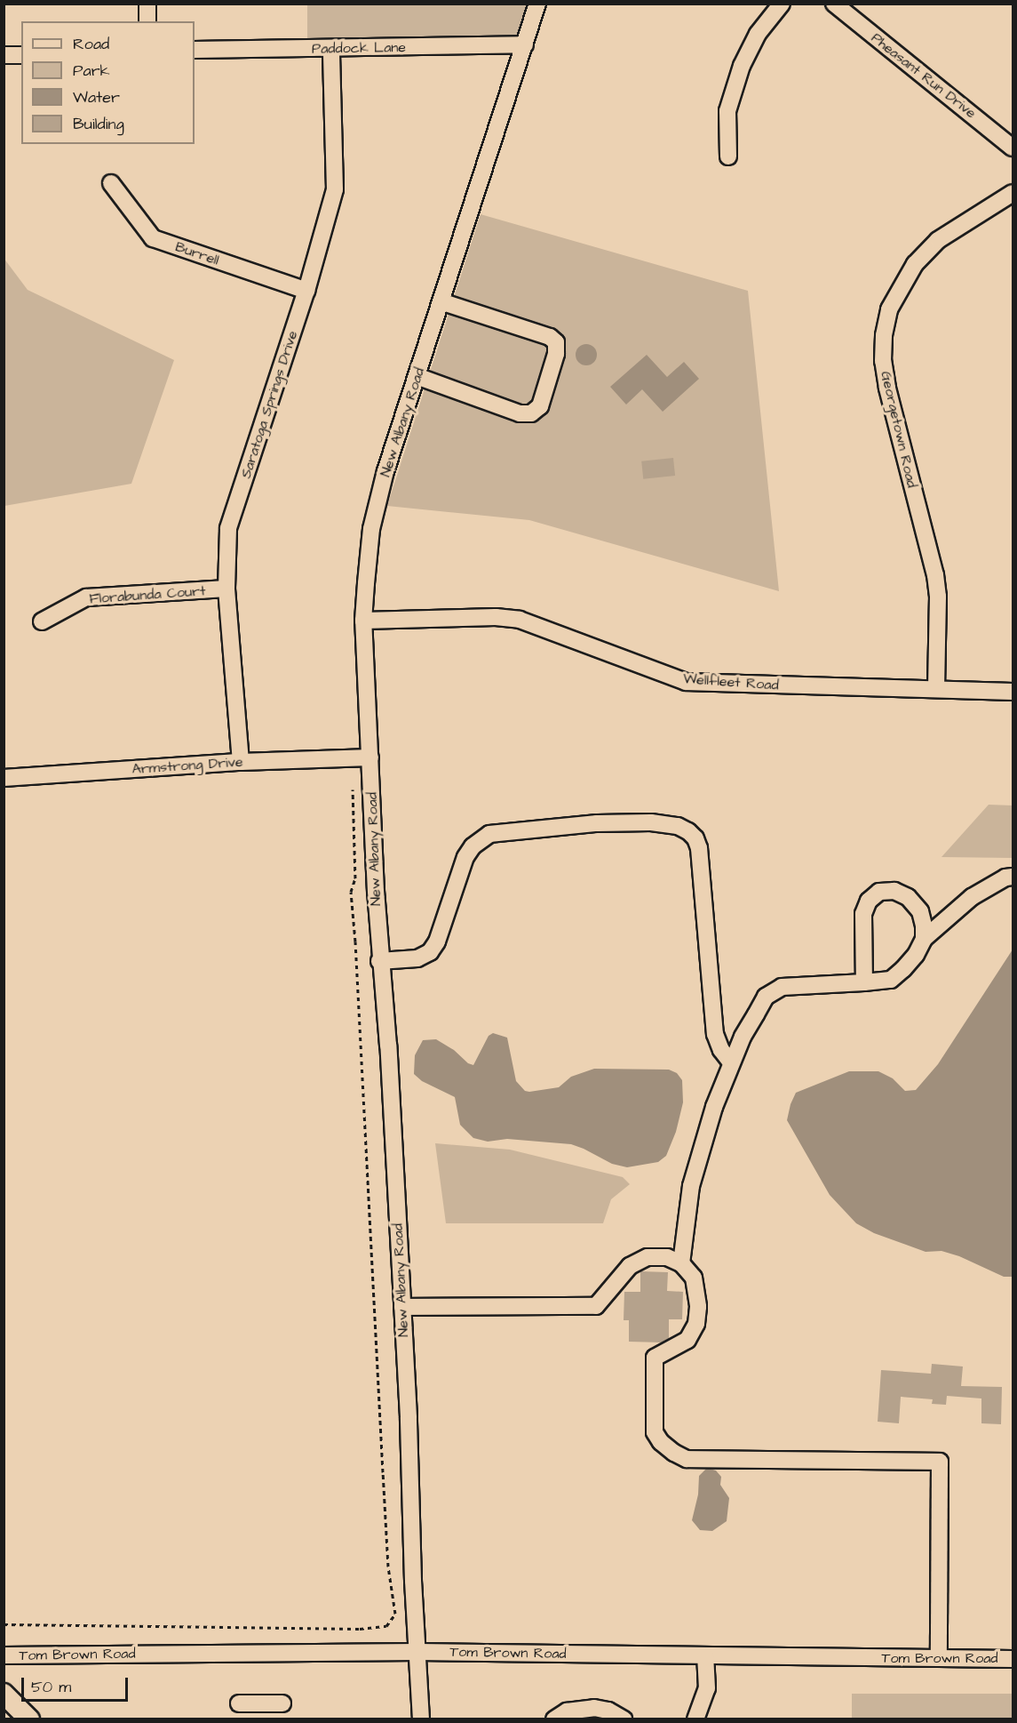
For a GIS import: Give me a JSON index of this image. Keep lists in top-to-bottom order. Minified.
{"streets":{"street":["Paddock Lane","Pheasant Run Drive","Burrell","Saratoga Springs Drive","New Albany Road","Georgetown Road","Florabunda Court","Wellfleet Road","Armstrong Drive","Tom Brown Road"]},"crossings":[["Paddock Lane","Saratoga Springs Drive"],["Paddock Lane","New Albany Road"],["Burrell","Saratoga Springs Drive"],["Saratoga Springs Drive","Florabunda Court"],["Saratoga Springs Drive","Armstrong Drive"],["New Albany Road","Wellfleet Road"],["New Albany Road","Armstrong Drive"],["New Albany Road","Tom Brown Road"],["Georgetown Road","Wellfleet Road"]],"legend":["Road","Park","Water","Building"],"scale_bar":"50 m"}
